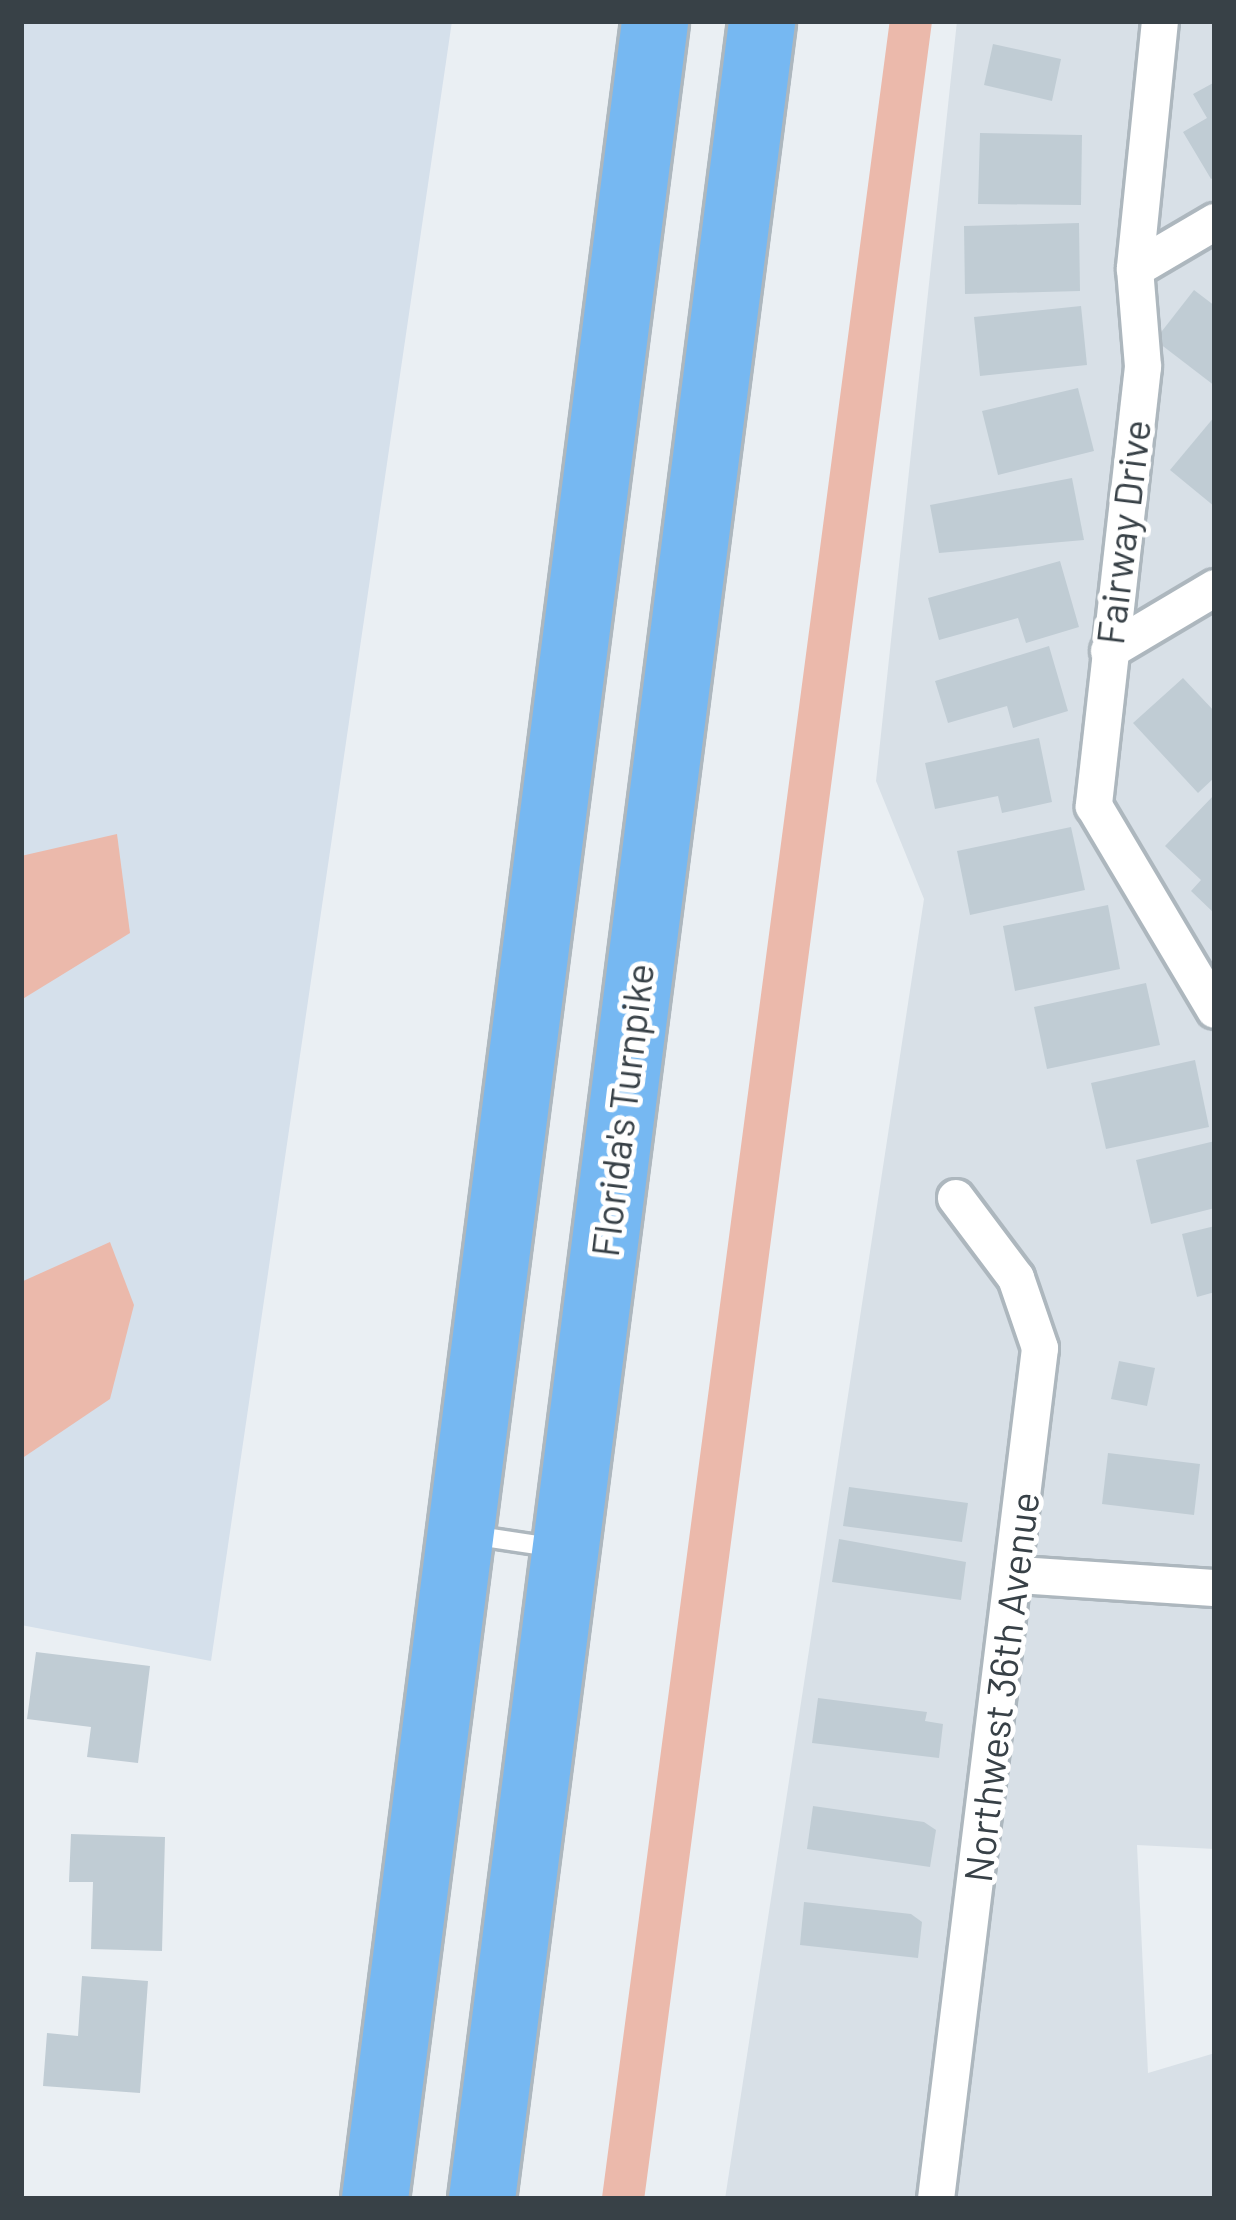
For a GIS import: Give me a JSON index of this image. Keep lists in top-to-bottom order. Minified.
{"streets":{"highway":["Florida's Turnpike"],"street":["Fairway Drive","Northwest 36th Avenue"]}}
